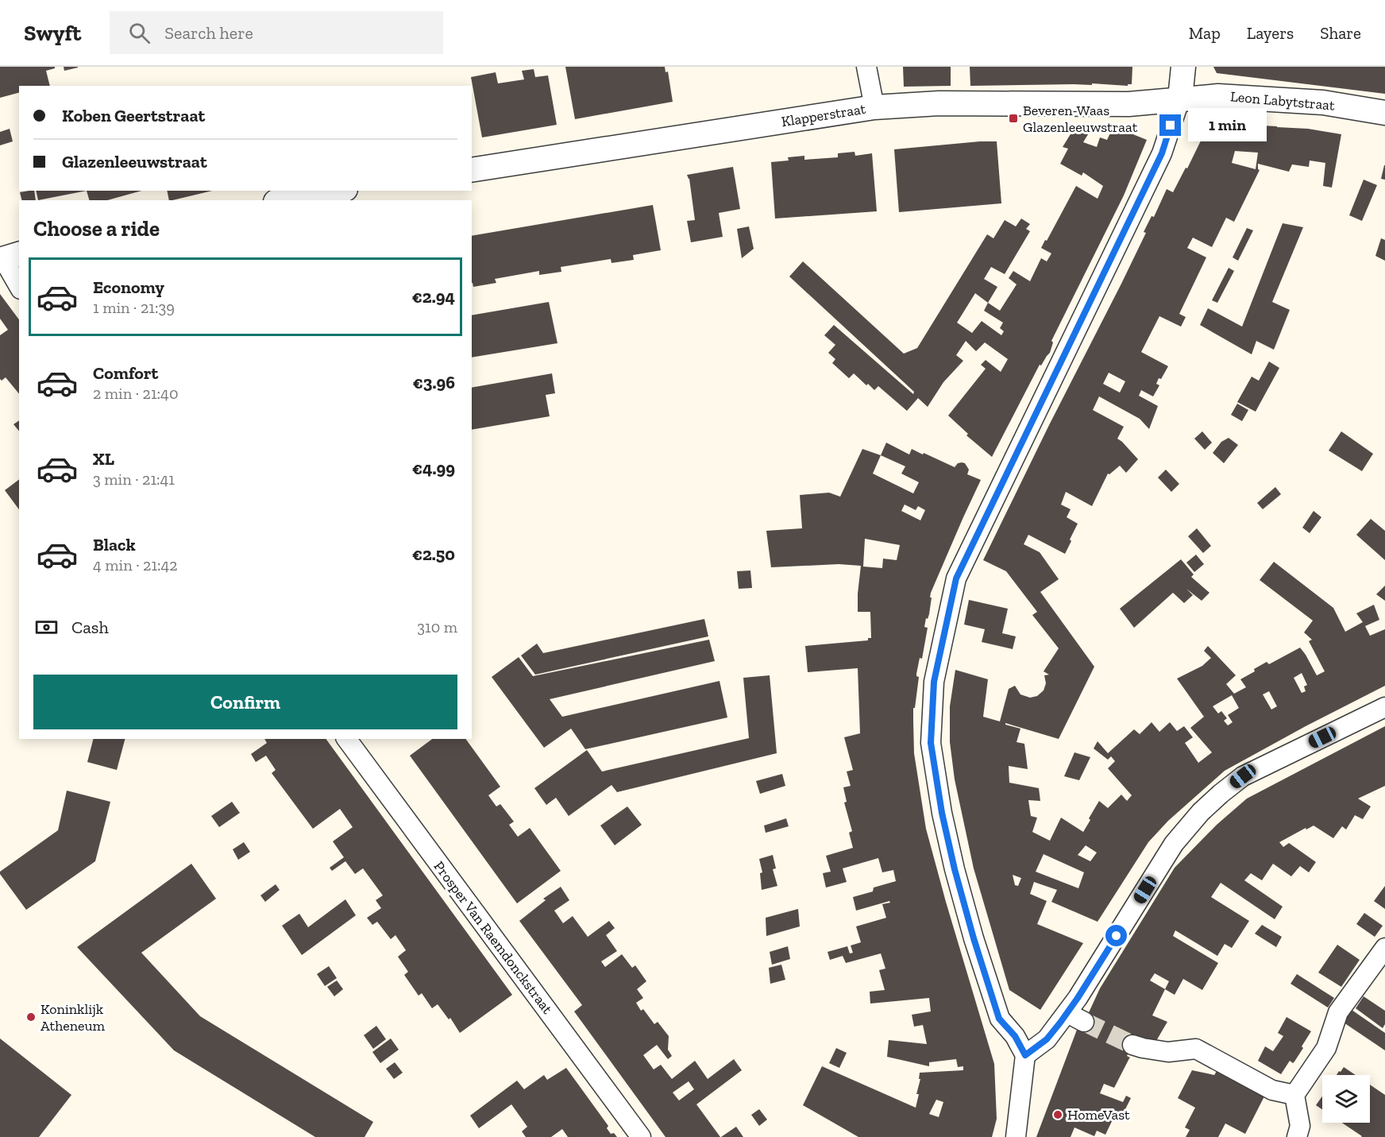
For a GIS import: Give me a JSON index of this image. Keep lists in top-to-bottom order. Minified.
{"streets":{"street":["Leon Labytstraat","Klapperstraat","Prosper Van Raemdonckstraat"]},"crossings":[["Leon Labytstraat","Klapperstraat"]],"places":{"transit":["Beveren-Waas Glazenleeuwstraat"],"other":["Koninklijk Atheneum","HomeVast"]},"page":{"header":"Swyft","search":"Search here","nav":["Map","Layers","Share"],"banner":["Koben Geertstraat","Glazenleeuwstraat"],"bubble":"1 min","heading":"Choose a ride","list":[{"name":"Economy","note":"1 min · 21:39","value":"€2.94"},{"name":"Comfort","note":"2 min · 21:40","value":"€3.96"},{"name":"XL","note":"3 min · 21:41","value":"€4.99"},{"name":"Black","note":"4 min · 21:42","value":"€2.50"}],"pay":["Cash","310 m"],"buttons":"Confirm"}}
